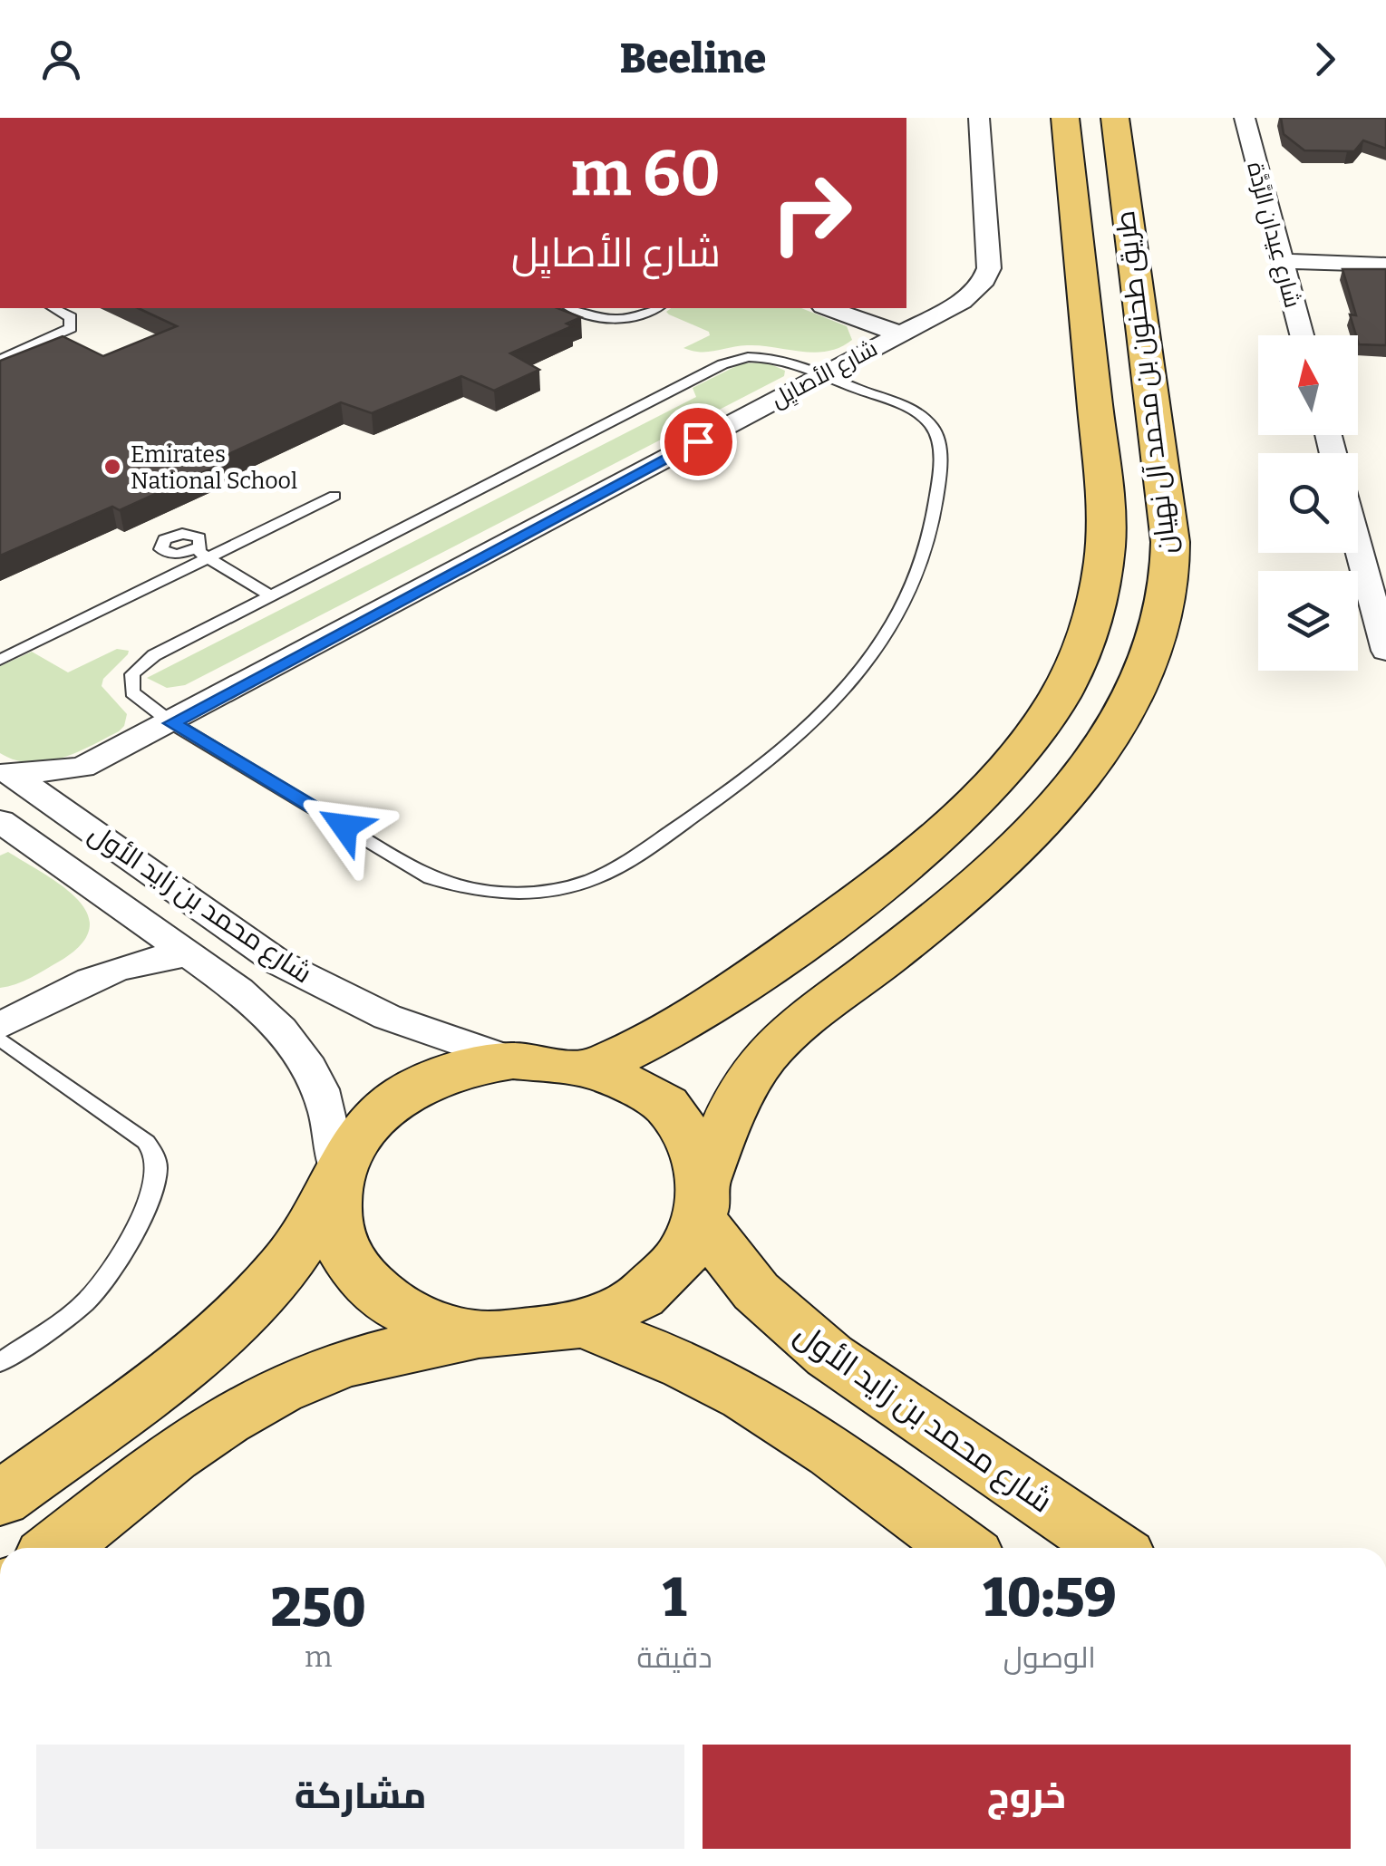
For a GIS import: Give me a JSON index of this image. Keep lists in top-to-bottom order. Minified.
{"streets":{"main road":["طريق طحنون بن محمد آل نهيان","شارع محمد بن زايد الأول"],"street":["شارع عِيدان الرَّدَّة","شارع الأصايِل"]},"crossings":[["طريق طحنون بن محمد آل نهيان","شارع محمد بن زايد الأول"]],"places":["Emirates National School"],"north":"top","page":{"header":"Beeline","turn":["60 m","شارع الأصايِل"],"eta":["10:59","الوصول","1","دقيقة","250","m"],"buttons":["خروج","مشاركة"]}}
